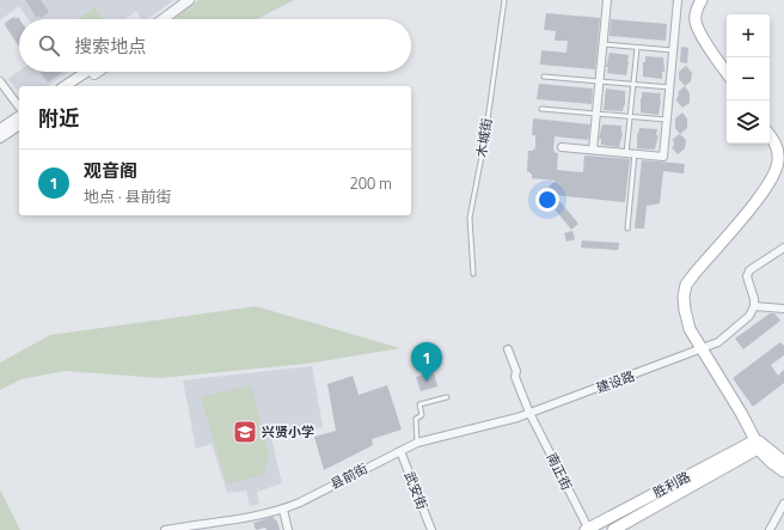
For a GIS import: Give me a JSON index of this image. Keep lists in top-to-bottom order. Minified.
{"streets":{"main road":["胜利路"],"street":["建设路","南正街","县前街","武安街"],"lane":["木城街"]},"crossings":[["建设路","南正街"],["建设路","县前街"],["南正街","县前街"],["南正街","胜利路"],["县前街","武安街"]],"places":{"school or university":["兴贤小学"]},"page":{"map_buttons":["+","−"],"search":"搜索地点","heading":"附近","list":[{"mark":"1","name":"观音阁","note":"地点 · 县前街","value":"200 m"}],"pins":"1"}}
